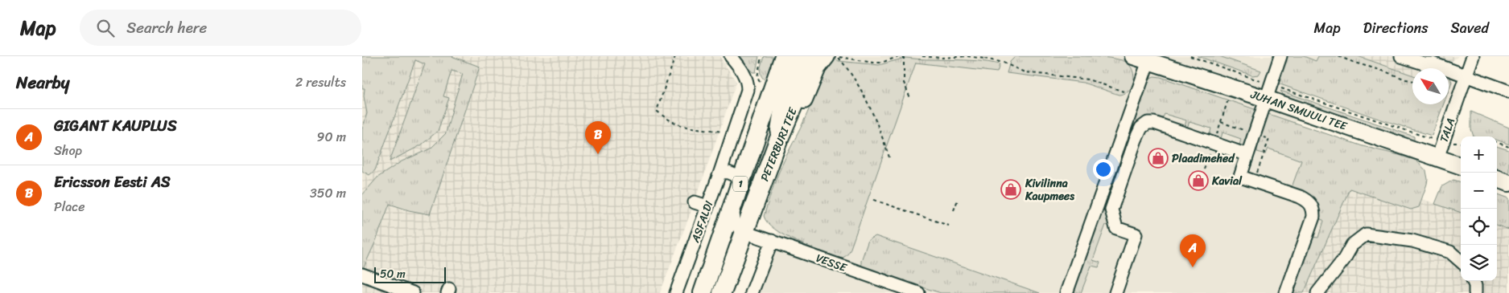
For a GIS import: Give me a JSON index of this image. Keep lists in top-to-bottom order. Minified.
{"streets":{"highway":["PETERBURI TEE","1"],"main road":["JUHAN SMUULI TEE"],"street":["TALA","ASFALDI","VESSE"]},"crossings":[["JUHAN SMUULI TEE","TALA"],["PETERBURI TEE","VESSE"]],"places":{"shop":["Plaadimehed","Kavial","Kivilinna Kaupmees"]},"scale_bar":"50 m","north":"top left","page":{"header":"Map","search":"Search here","nav":["Map","Directions","Saved"],"heading":["Nearby","2 results"],"list":[{"mark":"A","name":"GIGANT KAUPLUS","note":"Shop","value":"90 m"},{"mark":"B","name":"Ericsson Eesti AS","note":"Place","value":"350 m"}],"pins":["B","A"],"map_buttons":["+","−"],"scale":"50 m"}}
